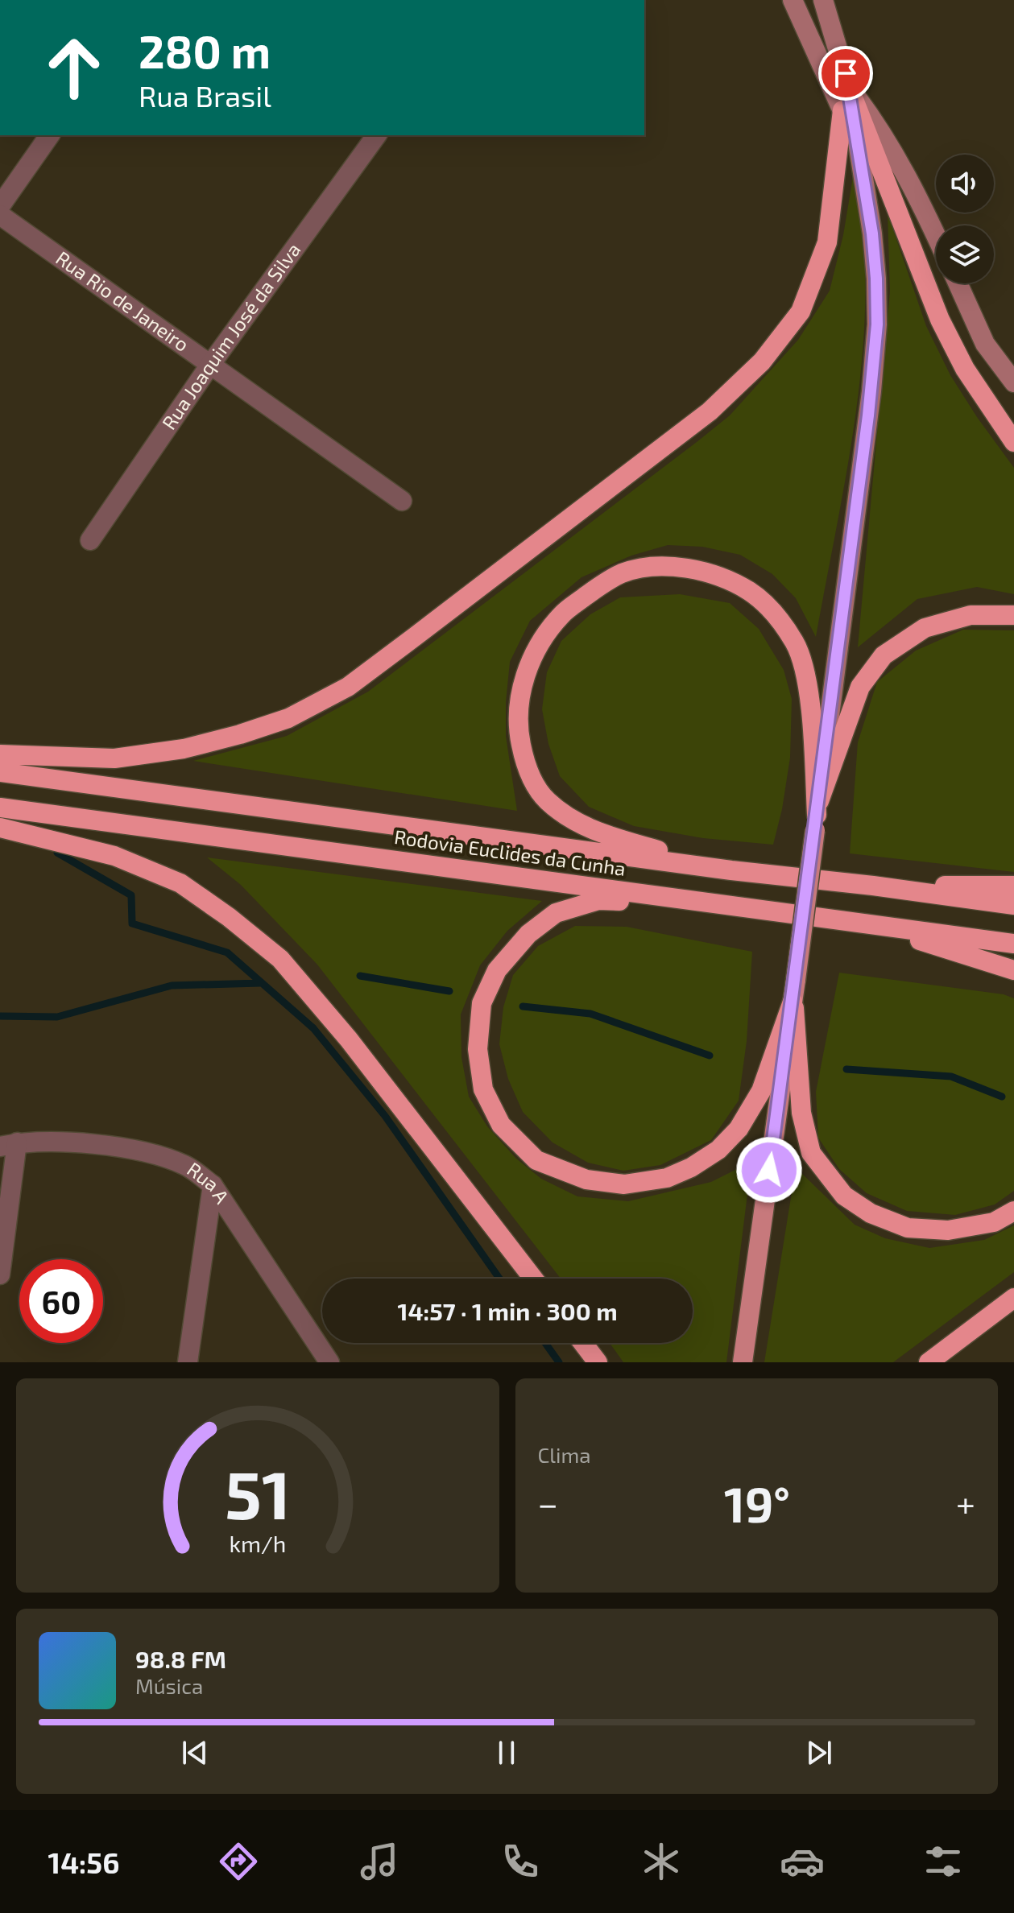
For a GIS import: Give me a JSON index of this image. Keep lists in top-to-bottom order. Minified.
{"streets":{"highway":["Rodovia Euclides da Cunha"],"street":["Rua Rio de Janeiro","Rua Joaquim José da Silva","Rua A"]},"crossings":[["Rua Rio de Janeiro","Rua Joaquim José da Silva"]],"page":{"turn":["280 m","Rua Brasil"],"limit":"60","trip":"14:57 · 1 min · 300 m","tile":"Clima","heat":["−","19°","+"],"song":["98.8 FM","Música"],"tabs":"14:56","gauge":["51","km/h"]}}
